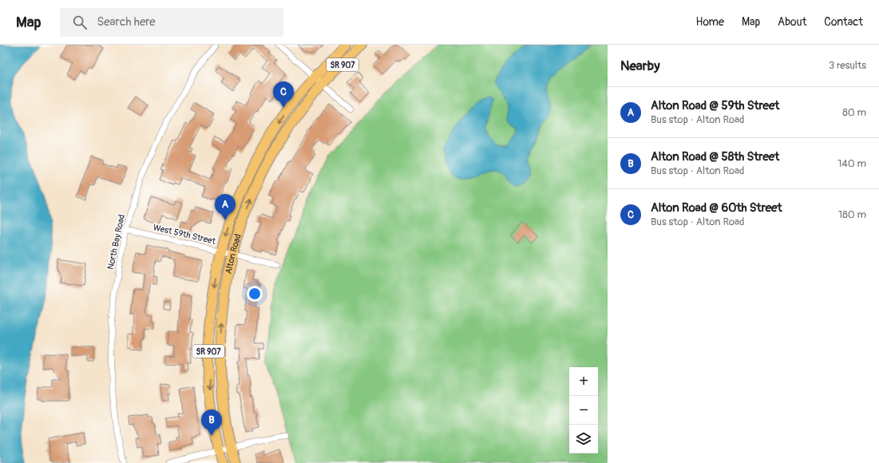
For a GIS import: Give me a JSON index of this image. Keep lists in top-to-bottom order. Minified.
{"streets":{"main road":["SR 907","Alton Road"],"street":["West 59th Street","North Bay Road"]},"crossings":[["West 59th Street","North Bay Road"],["West 59th Street","Alton Road"]],"page":{"header":"Map","search":"Search here","nav":["Home","Map","About","Contact"],"heading":["Nearby","3 results"],"pins":["C","A","B"],"list":[{"mark":"A","name":"Alton Road @ 59th Street","note":"Bus stop · Alton Road","value":"80 m"},{"mark":"B","name":"Alton Road @ 58th Street","note":"Bus stop · Alton Road","value":"140 m"},{"mark":"C","name":"Alton Road @ 60th Street","note":"Bus stop · Alton Road","value":"180 m"}],"map_buttons":["+","−"]}}
